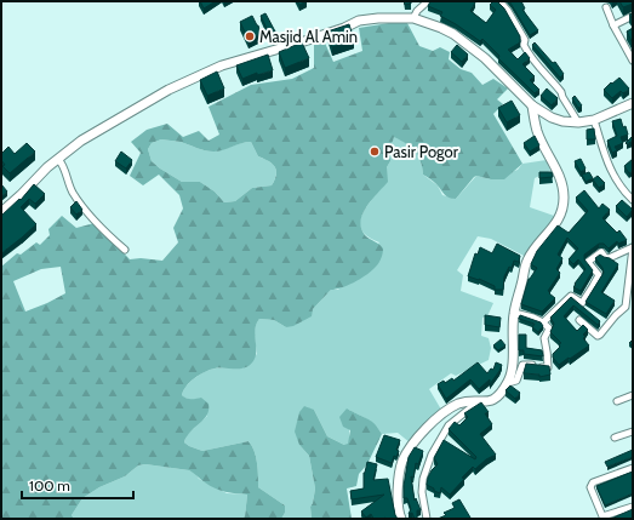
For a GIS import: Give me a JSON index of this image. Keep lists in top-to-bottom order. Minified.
{"places":["Masjid Al Amin","Pasir Pogor"],"scale_bar":"100 m"}
